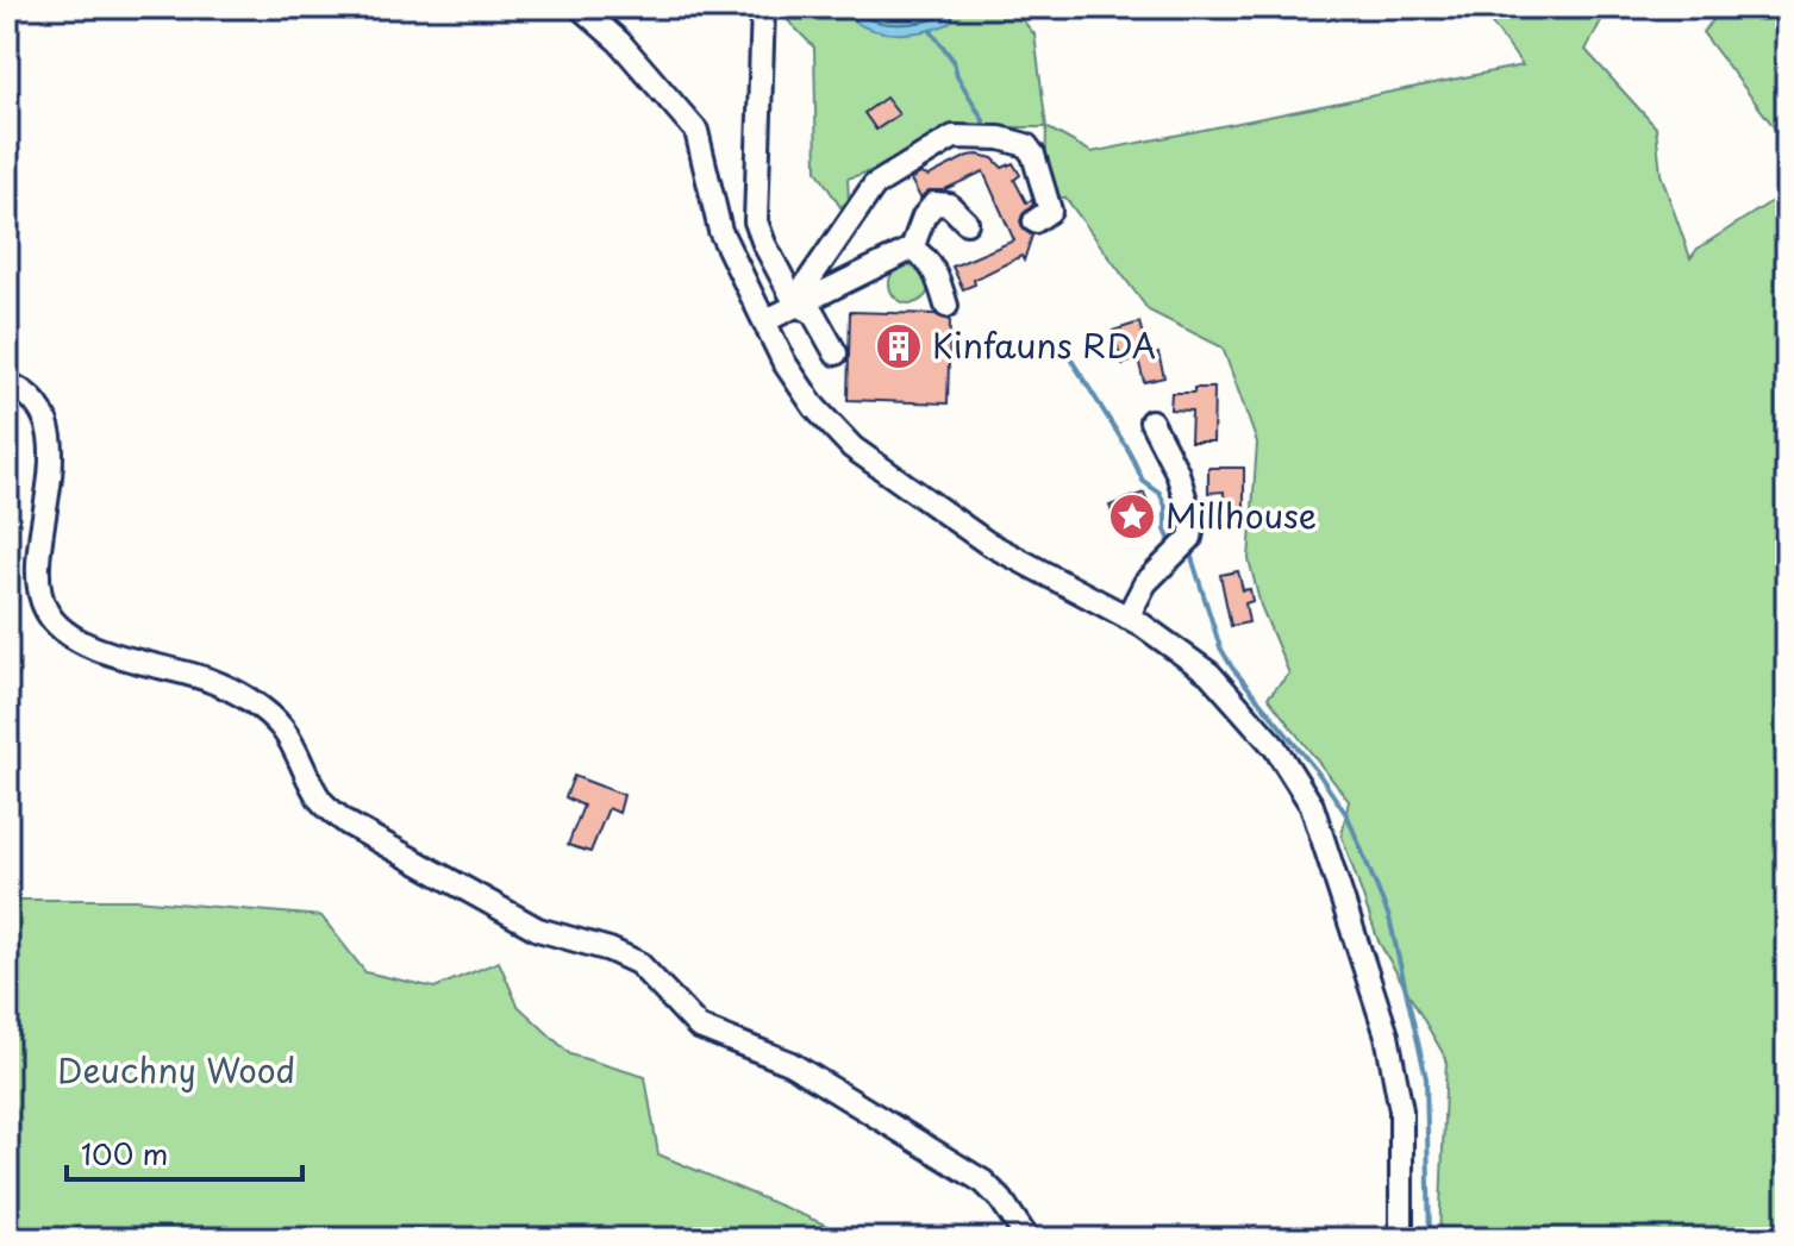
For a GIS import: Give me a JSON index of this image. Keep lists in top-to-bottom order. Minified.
{"parks":["Deuchny Wood"],"places":{"building":["Kinfauns RDA"],"place":["Millhouse"]},"scale_bar":"100 m"}
